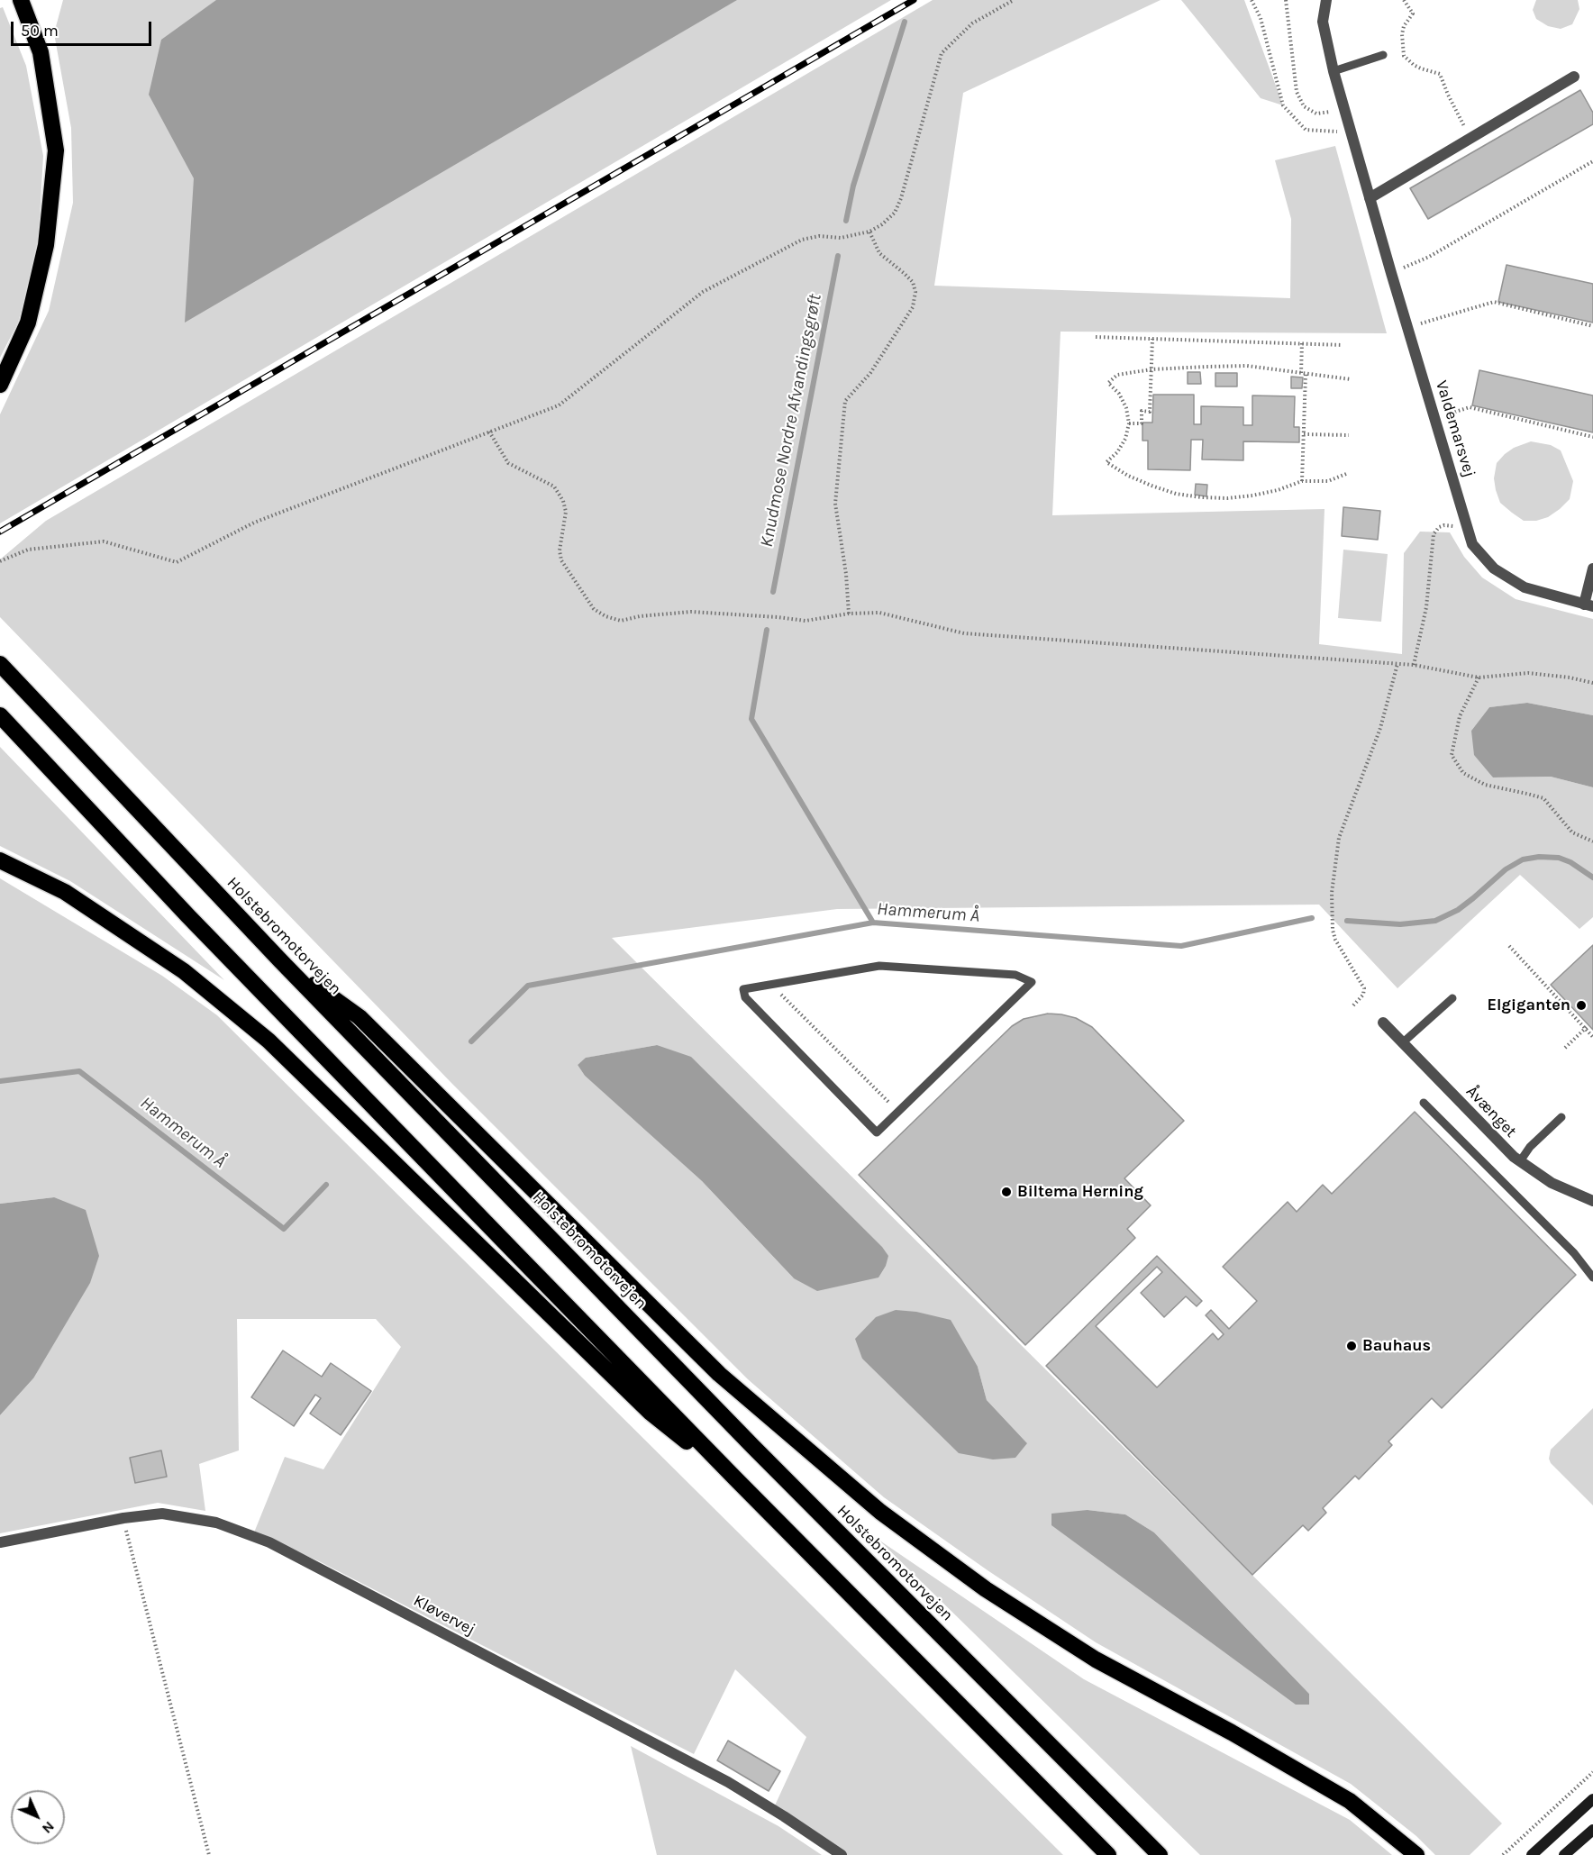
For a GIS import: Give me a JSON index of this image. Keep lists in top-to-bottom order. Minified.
{"streets":{"highway":["Holstebromotorvejen"],"street":["Valdemarsvej","Åvænget","Kløvervej"]},"water":["Knudmose Nordre Afvandingsgrøft","Hammerum Å"],"places":["Elgiganten","Biltema Herning","Bauhaus"],"scale_bar":"50 m","north":"bottom right"}
